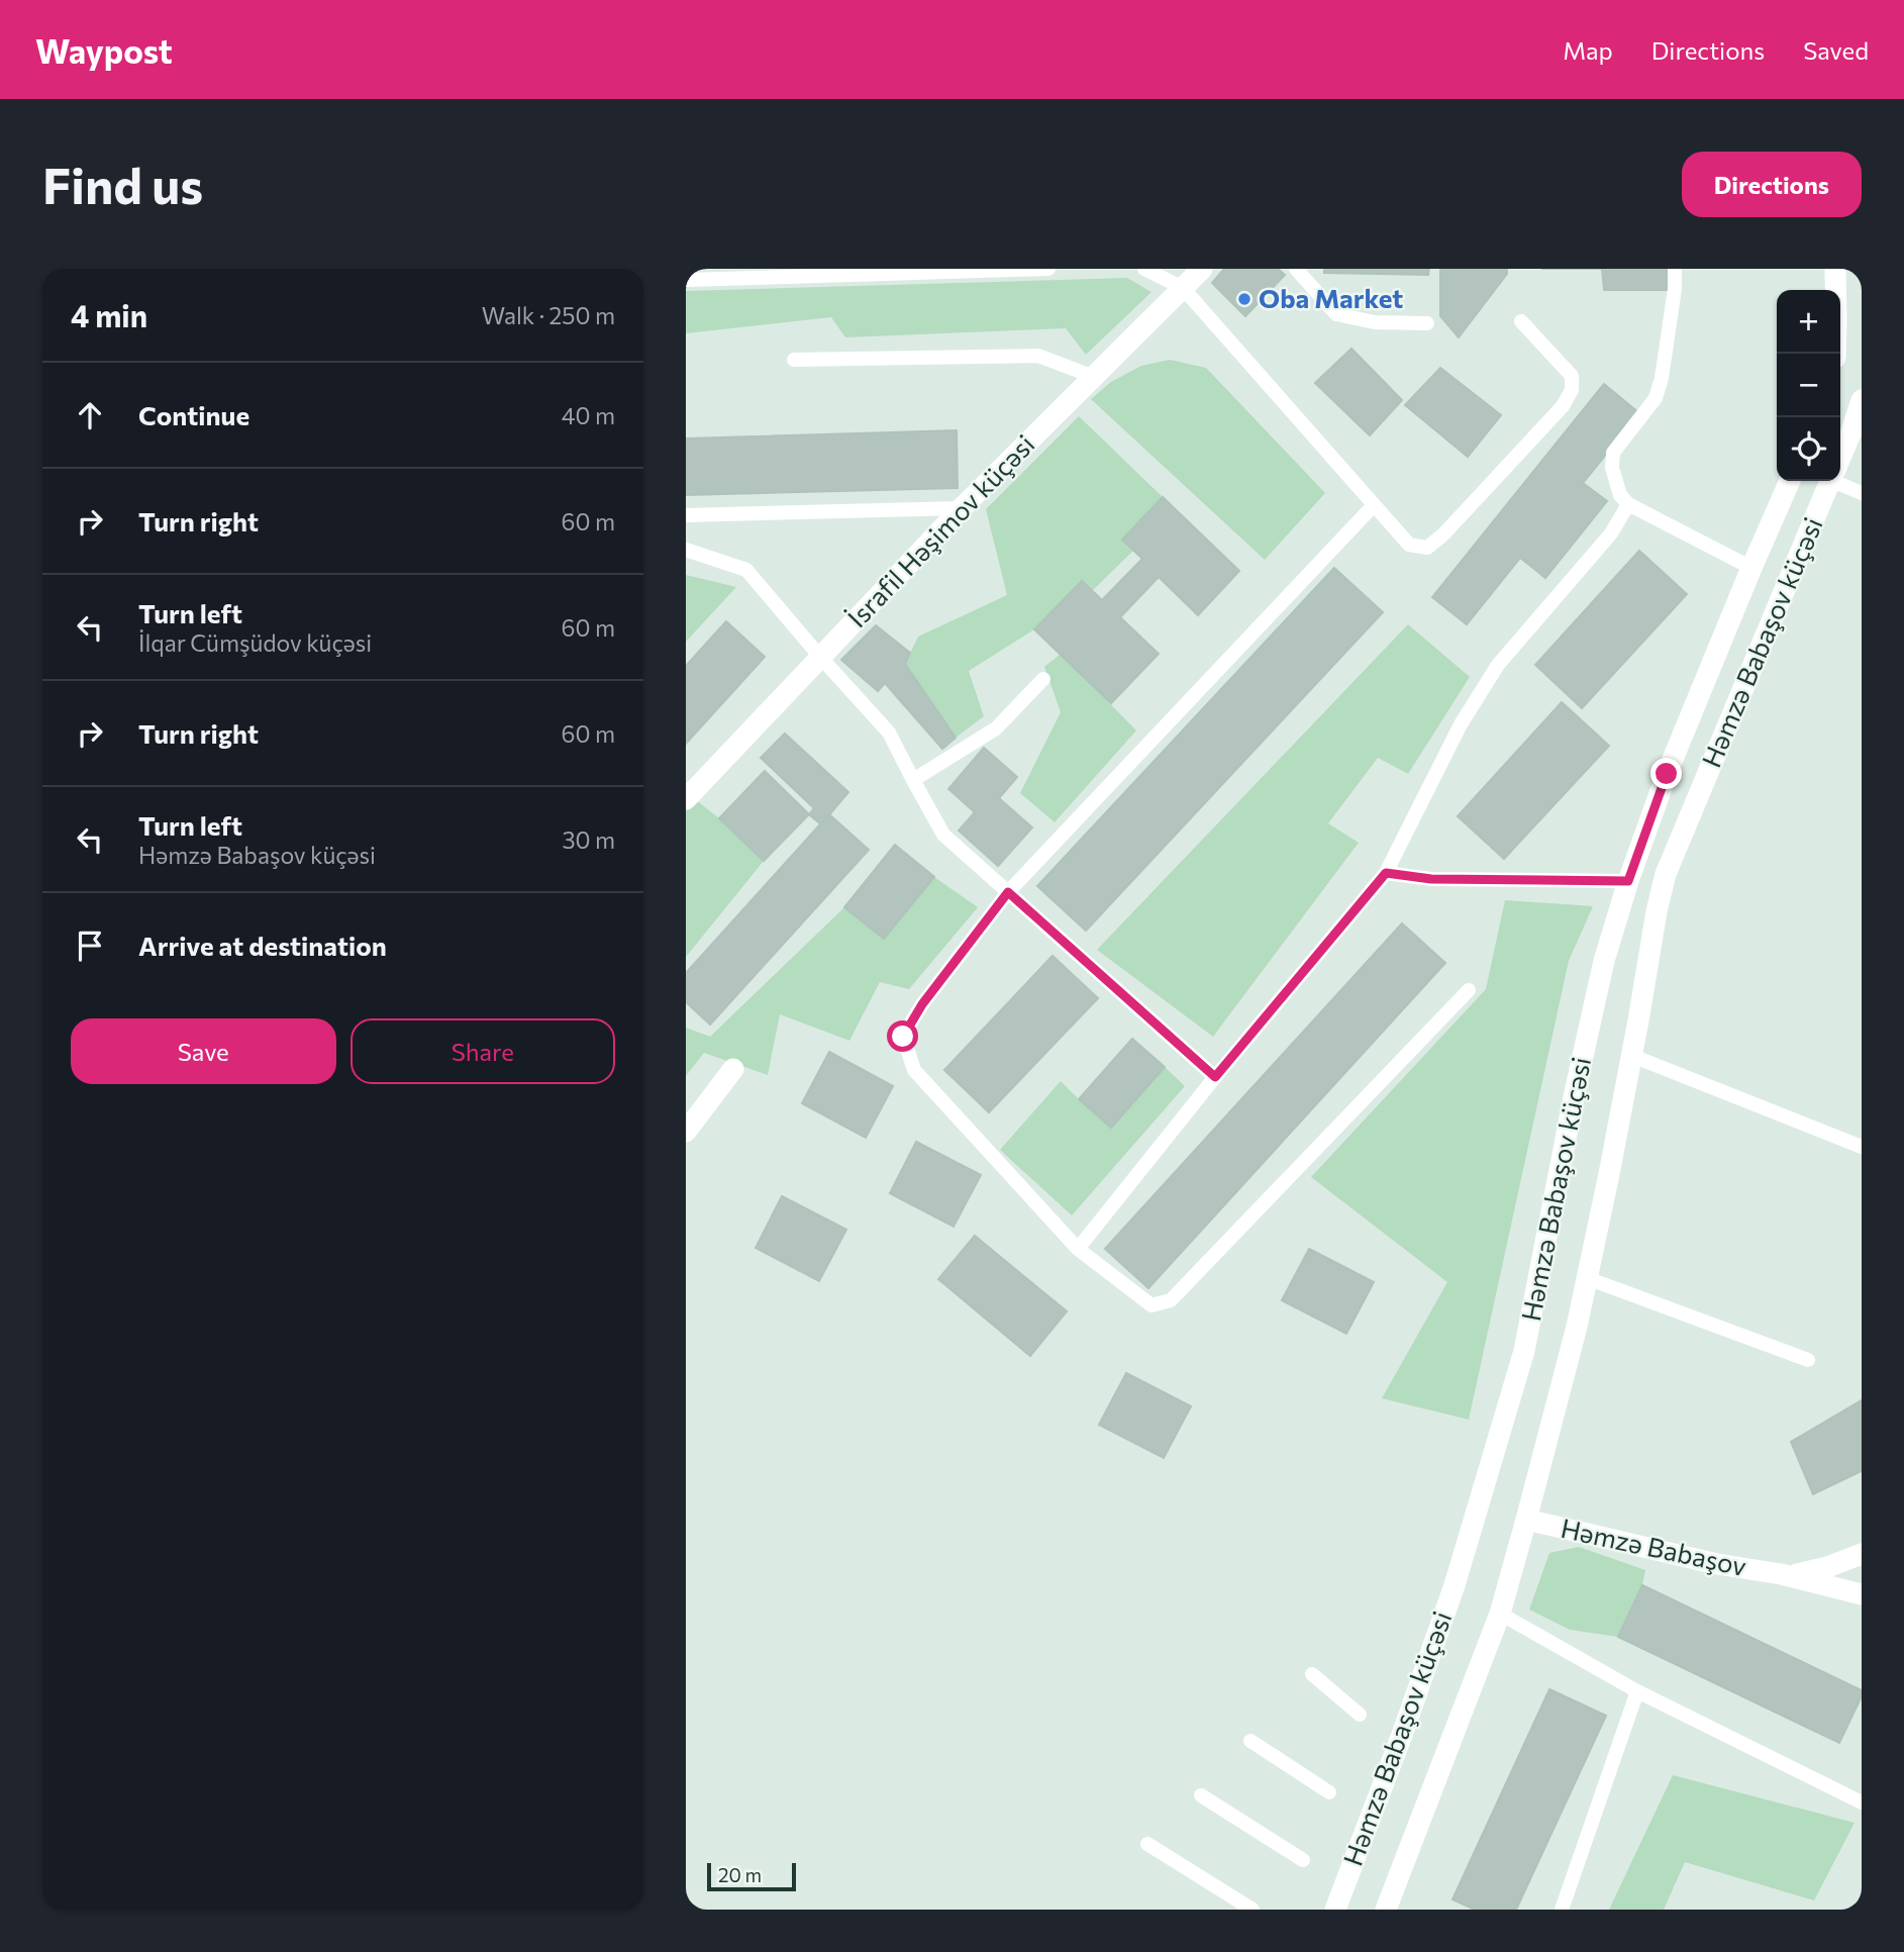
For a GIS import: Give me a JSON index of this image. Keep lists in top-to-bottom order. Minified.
{"streets":{"street":["İsrafil Həşimov küçəsi","Həmzə Babaşov küçəsi","Həmzə Babaşov"]},"crossings":[["Həmzə Babaşov küçəsi","Həmzə Babaşov"]],"places":["Oba Market"],"scale_bar":"20 m","page":{"header":"Waypost","nav":["Map","Directions","Saved"],"buttons":["Directions",["Save","Share"]],"title":"Find us","heading":["4 min","Walk · 250 m"],"map_buttons":["+","−"],"list":[["Continue","40 m"],["Turn right","60 m"],["Turn left","İlqar Cümşüdov küçəsi","60 m"],["Turn right","60 m"],["Turn left","Həmzə Babaşov küçəsi","30 m"],"Arrive at destination"],"scale":"20 m"}}
